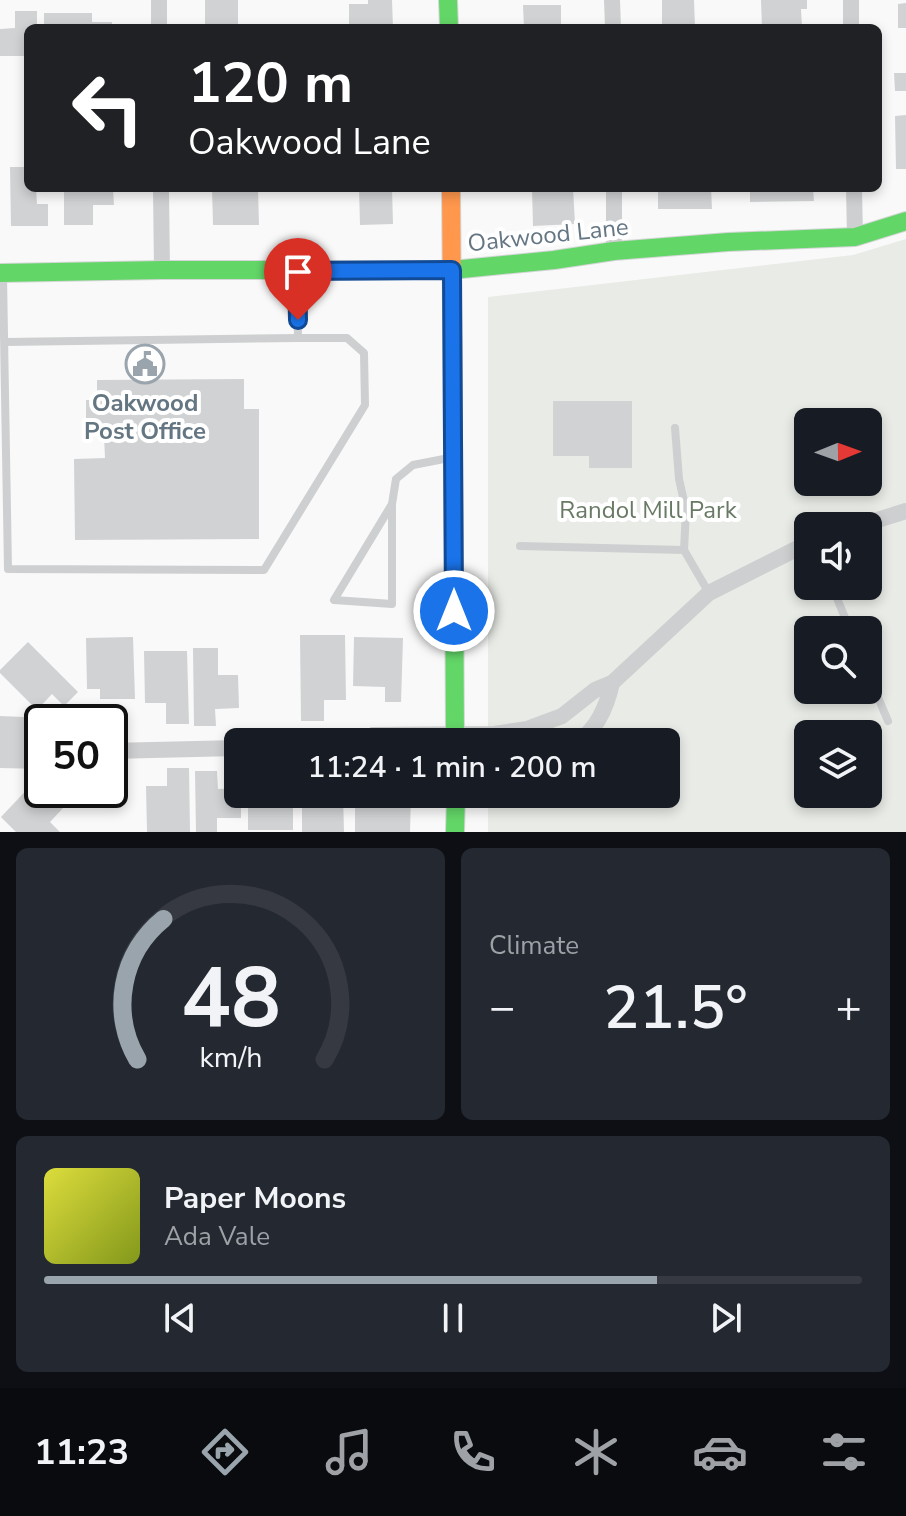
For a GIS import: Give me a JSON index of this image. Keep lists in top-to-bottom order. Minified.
{"streets":{"street":["Oakwood Lane"]},"parks":["Randol Mill Park"],"places":{"public building":["Oakwood Post Office"]},"north":"right","page":{"turn":["120 m","Oakwood Lane"],"limit":"50","trip":"11:24 · 1 min · 200 m","tile":"Climate","heat":["−","21.5°","+"],"song":["Paper Moons","Ada Vale"],"tabs":"11:23","gauge":["48","km/h"]}}
